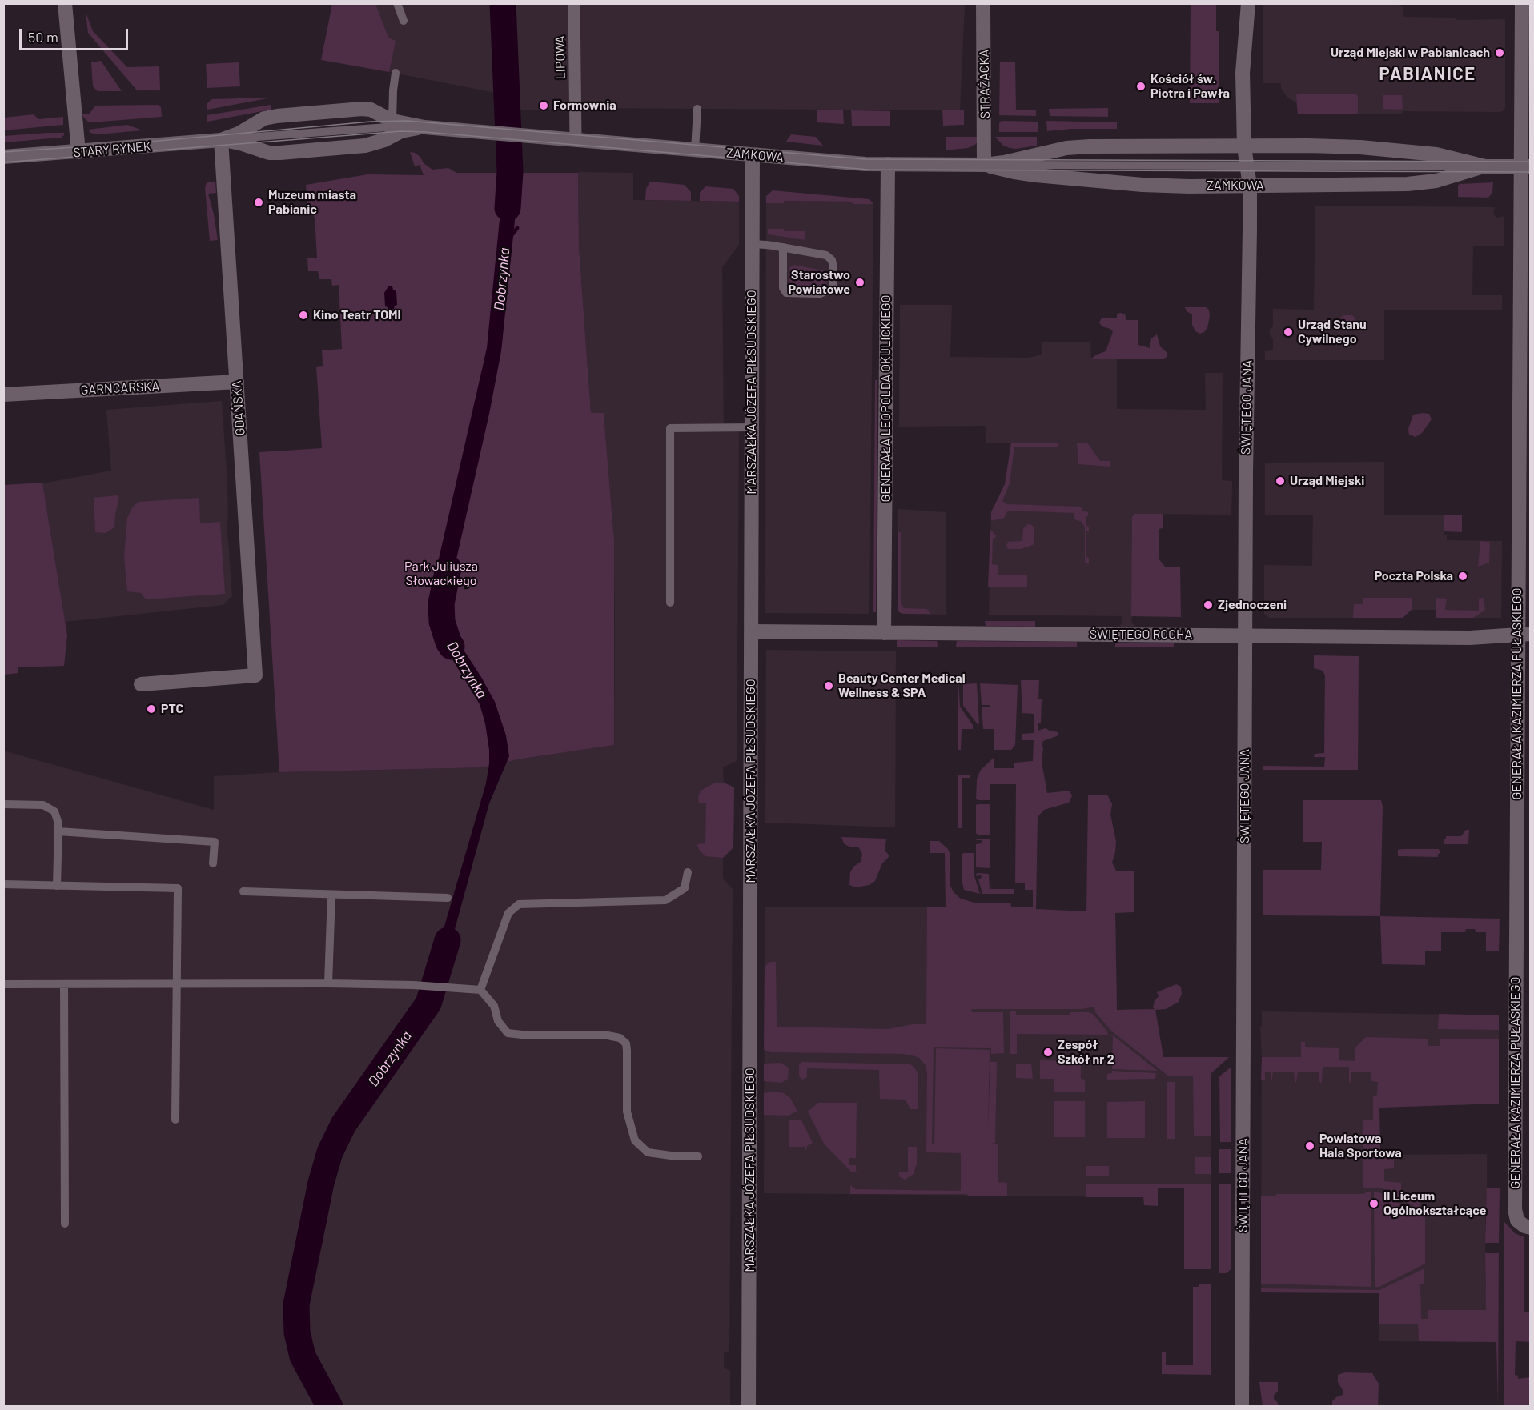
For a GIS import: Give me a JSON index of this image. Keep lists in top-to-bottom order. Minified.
{"streets":{"street":["LIPOWA","STRAŻACKA","STARY RYNEK","ZAMKOWA","GARNCARSKA","MARSZAŁKA JÓZEFA PIŁSUDSKIEGO","GENERAŁA LEOPOLDA OKULICKIEGO","ŚWIĘTEGO JANA","GDAŃSKA","ŚWIĘTEGO ROCHA","GENERAŁA KAZIMIERZA PUŁASKIEGO"]},"crossings":[["LIPOWA","ZAMKOWA"],["STRAŻACKA","ZAMKOWA"],["STARY RYNEK","ZAMKOWA"],["STARY RYNEK","GDAŃSKA"],["ZAMKOWA","MARSZAŁKA JÓZEFA PIŁSUDSKIEGO"],["ZAMKOWA","GENERAŁA LEOPOLDA OKULICKIEGO"],["ZAMKOWA","ŚWIĘTEGO JANA"],["ZAMKOWA","GENERAŁA KAZIMIERZA PUŁASKIEGO"],["GARNCARSKA","GDAŃSKA"],["MARSZAŁKA JÓZEFA PIŁSUDSKIEGO","ŚWIĘTEGO ROCHA"],["GENERAŁA LEOPOLDA OKULICKIEGO","ŚWIĘTEGO ROCHA"],["ŚWIĘTEGO JANA","ŚWIĘTEGO ROCHA"],["ŚWIĘTEGO ROCHA","GENERAŁA KAZIMIERZA PUŁASKIEGO"]],"districts":["PABIANICE"],"water":["Dobrzynka"],"parks":["Park Juliusza Słowackiego"],"places":["Urząd Miejski w Pabianicach","Kościół św. Piotra i Pawła","Formownia","Muzeum miasta Pabianic","Starostwo Powiatowe","Kino Teatr TOMI","Urząd Stanu Cywilnego","Urząd Miejski","Poczta Polska","Zjednoczeni","Beauty Center Medical Wellness & SPA","PTC","Zespół Szkół nr 2","Powiatowa Hala Sportowa","II Liceum Ogólnokształcące"],"scale_bar":"50 m"}
